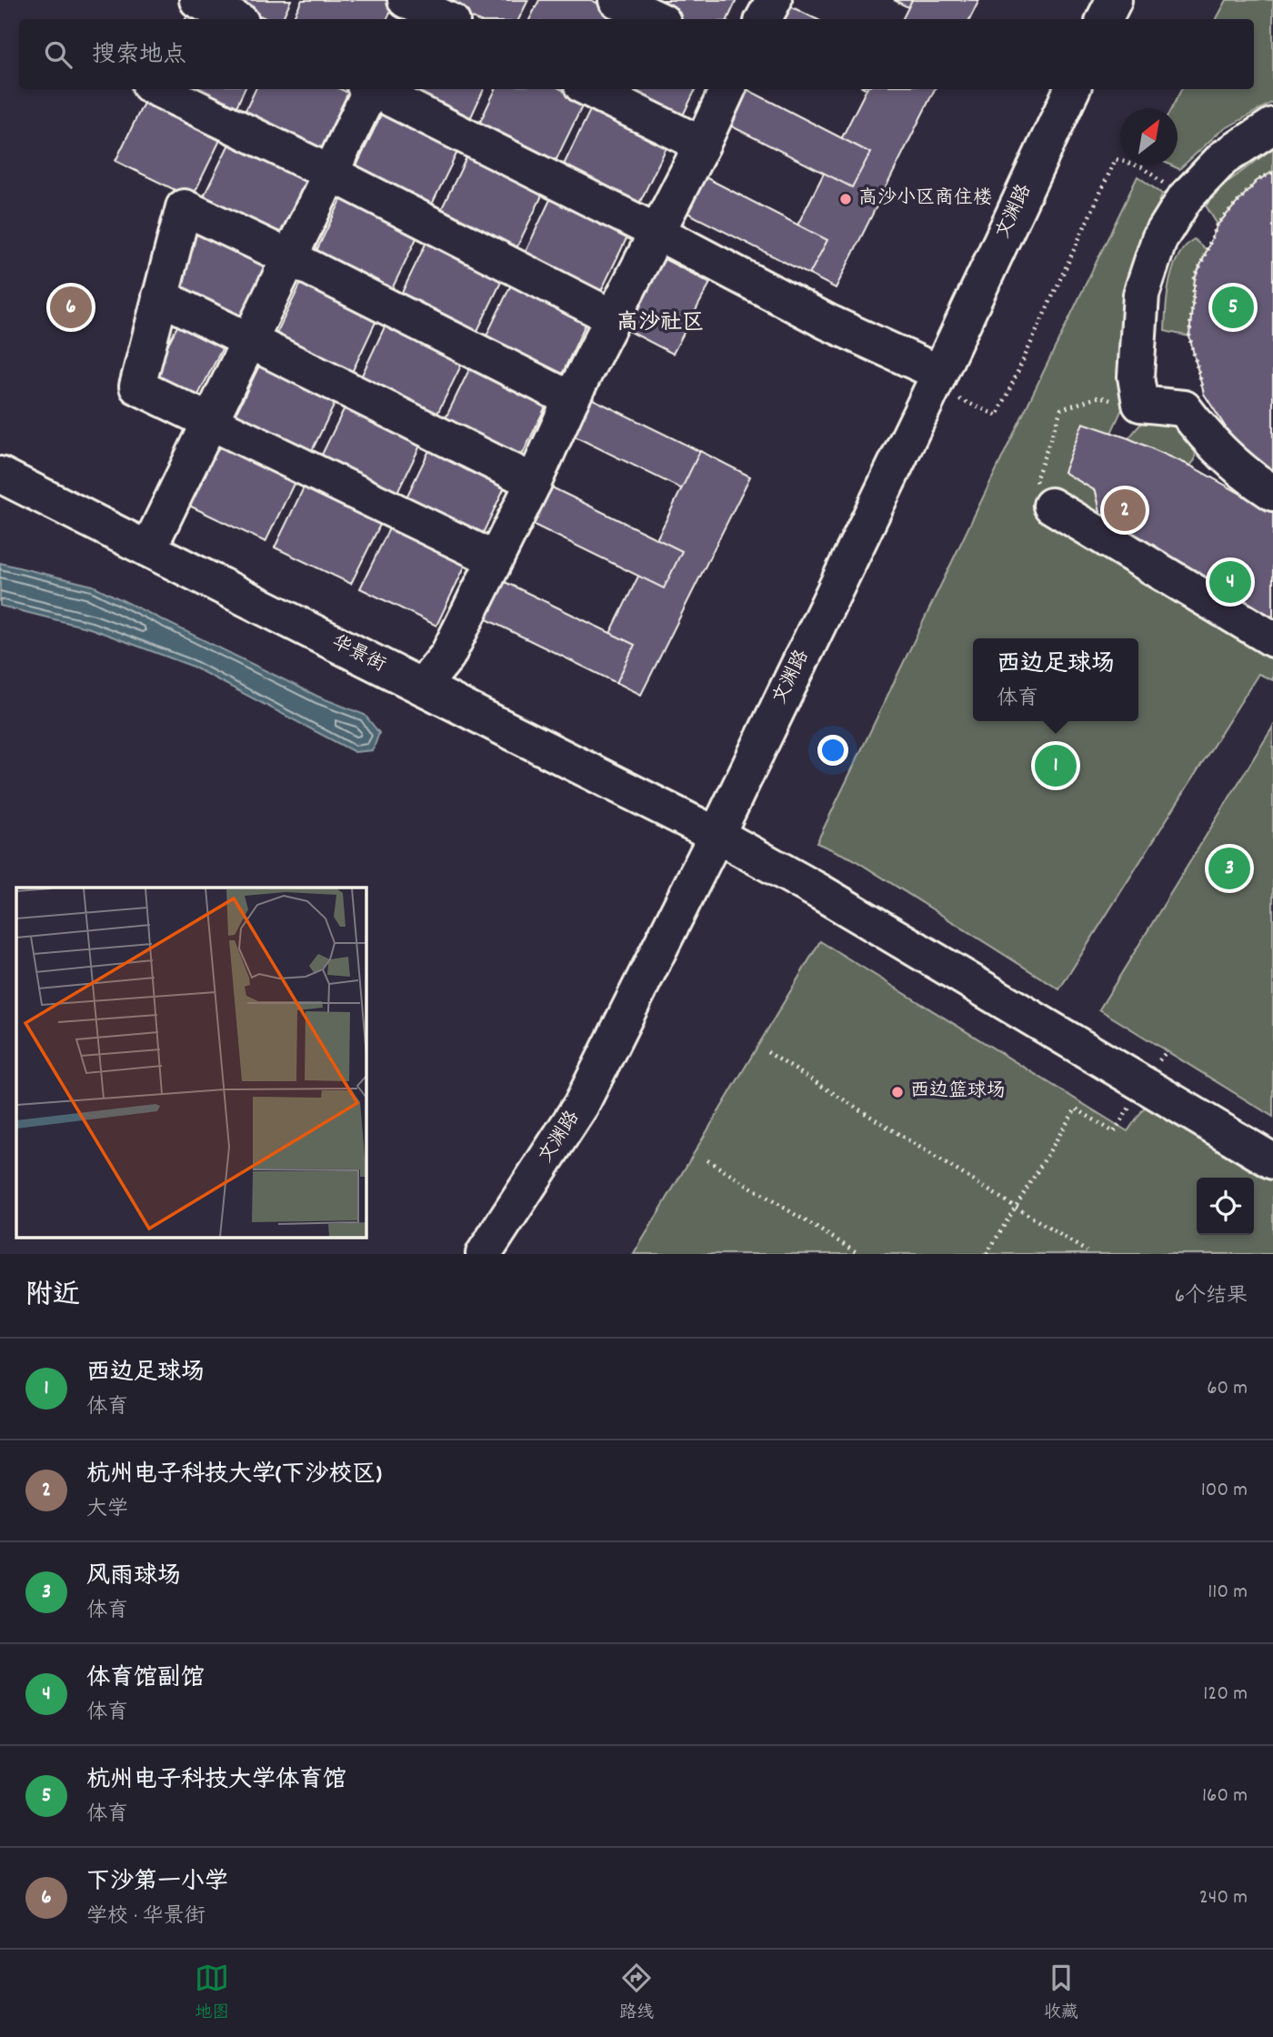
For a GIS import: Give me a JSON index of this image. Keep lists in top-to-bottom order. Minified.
{"streets":{"street":["文渊路","华景街"]},"crossings":[["文渊路","华景街"]],"districts":["高沙社区"],"places":["高沙小区商住楼","西边篮球场"],"north":"top right","page":{"search":"搜索地点","pins":["5","6","2","4","1","3"],"popup":["西边足球场","体育"],"heading":["附近","6个结果"],"list":[{"mark":"1","name":"西边足球场","note":"体育","value":"60 m"},{"mark":"2","name":"杭州电子科技大学(下沙校区)","note":"大学","value":"100 m"},{"mark":"3","name":"风雨球场","note":"体育","value":"110 m"},{"mark":"4","name":"体育馆副馆","note":"体育","value":"120 m"},{"mark":"5","name":"杭州电子科技大学体育馆","note":"体育","value":"160 m"},{"mark":"6","name":"下沙第一小学","note":"学校 · 华景街","value":"240 m"}],"nav":["地图","路线","收藏"]}}
